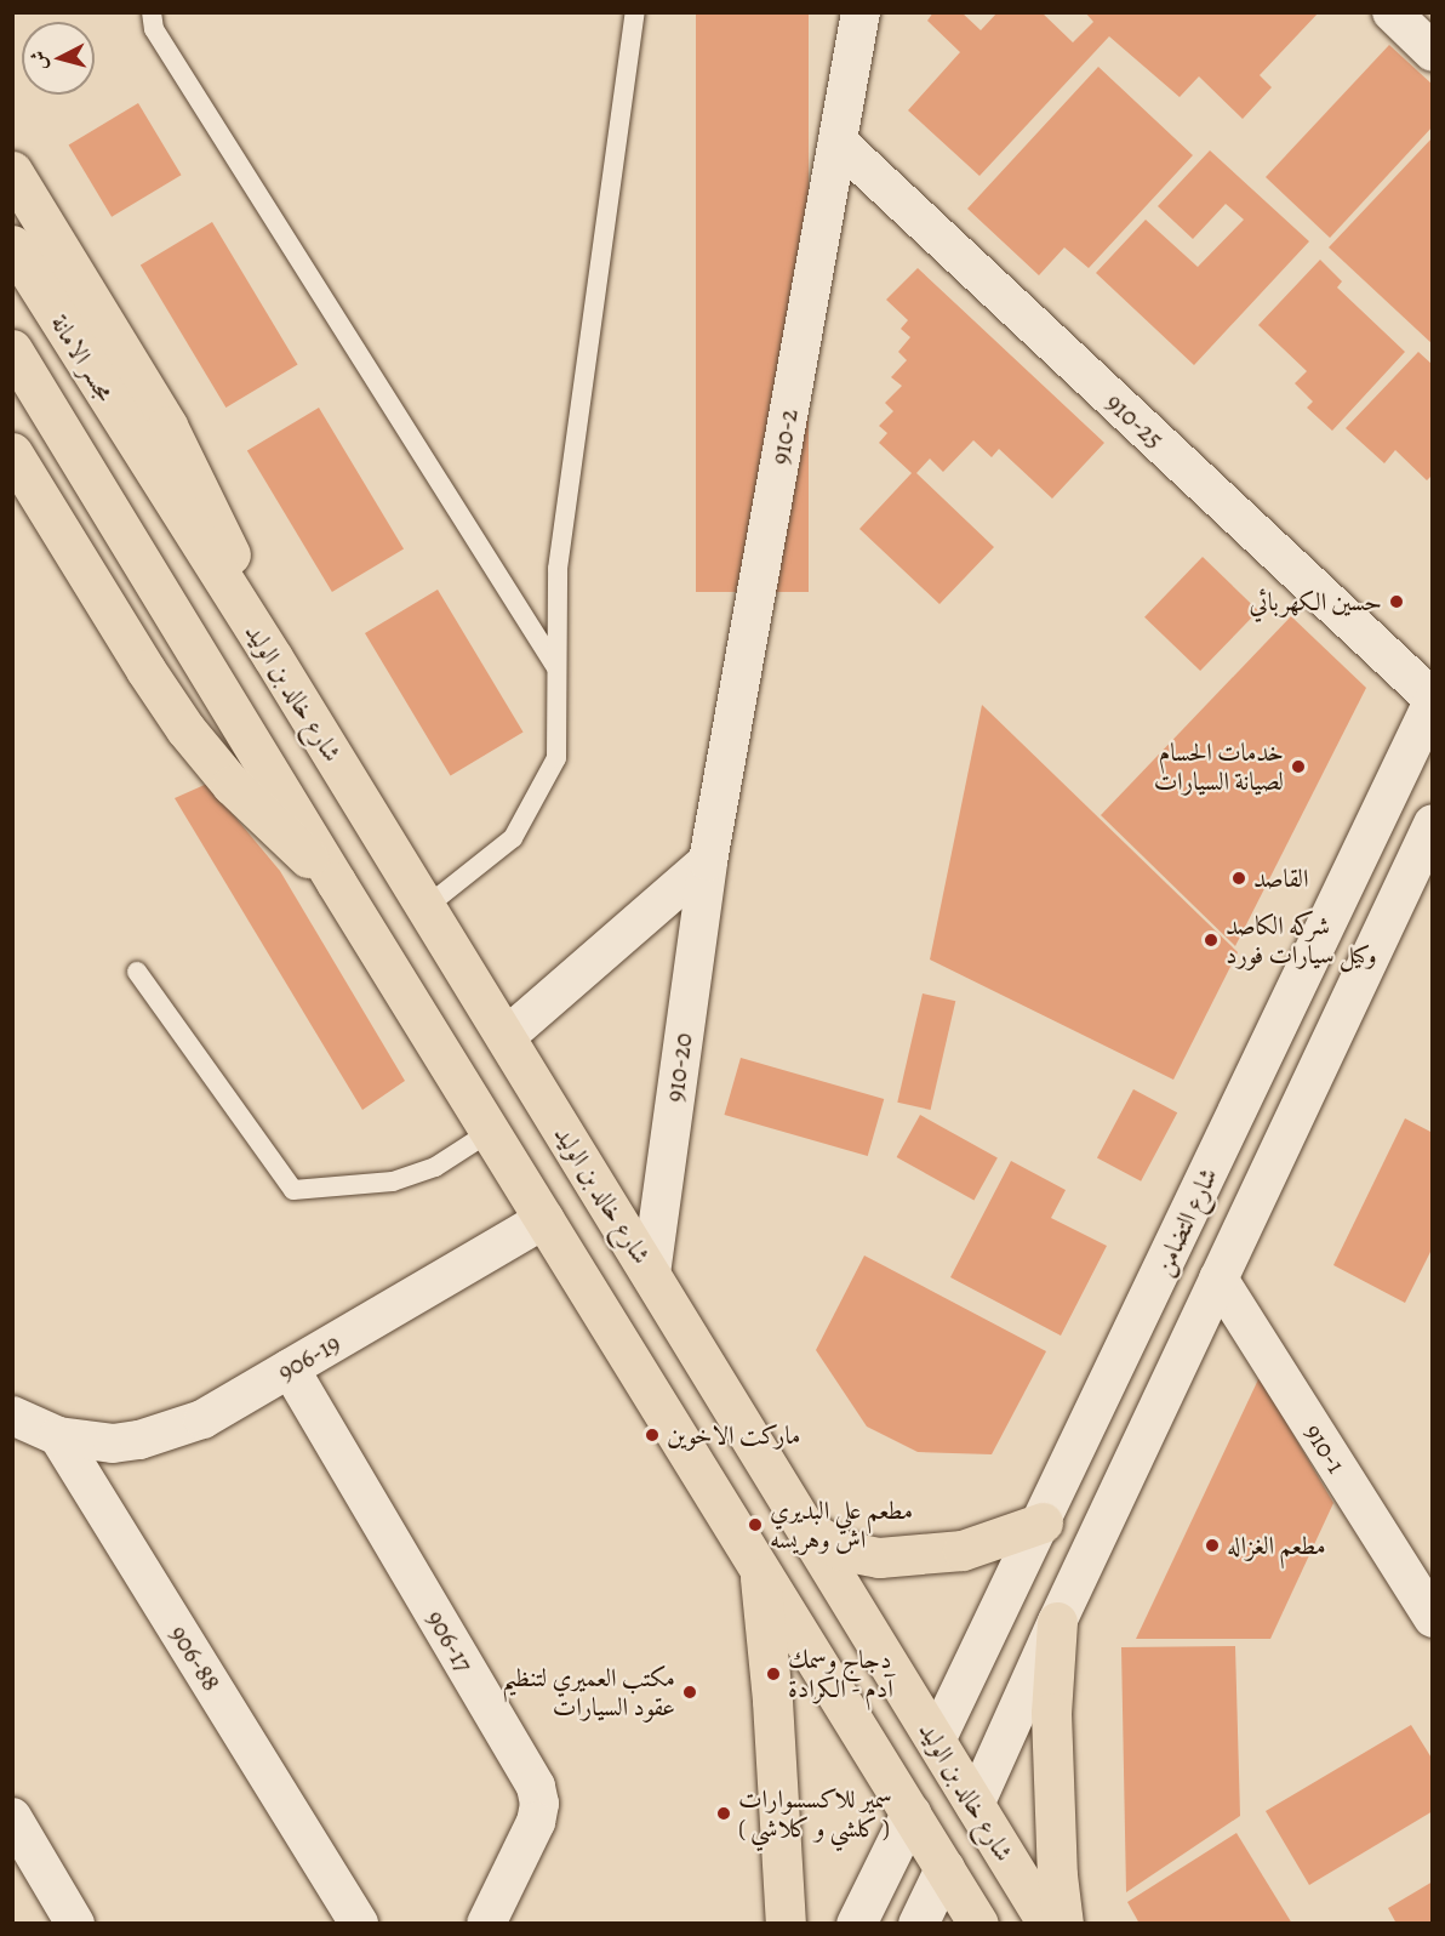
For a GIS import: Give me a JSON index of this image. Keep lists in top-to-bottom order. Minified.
{"streets":{"main road":["مجسر الامانة","شارع خالد بن الوليد"],"street":["910-25","910-2","910-20","شارع التضامن","906-19","910-1","906-17","906-88"]},"crossings":[["مجسر الامانة","شارع خالد بن الوليد"],["910-25","910-2"],["910-25","شارع التضامن"],["910-2","910-20"],["شارع خالد بن الوليد","910-20"],["شارع خالد بن الوليد","شارع التضامن"],["شارع التضامن","910-1"],["906-19","906-17"],["906-19","906-88"]],"places":["حسين الكهربائي","خدمات الحسام لصيانة السيارات","القاصد","شركه الكاصد وكيل سيارات فورد","ماركت الاخوين","مطعم علي البديري اش وهريسه","مطعم الغزاله","دجاج وسمك آدم - الكرادة","مكتب العميري لتنظيم عقود السيارات","سمير للاكسسوارات ( كلشي و كلاشي )"],"north":"left"}
